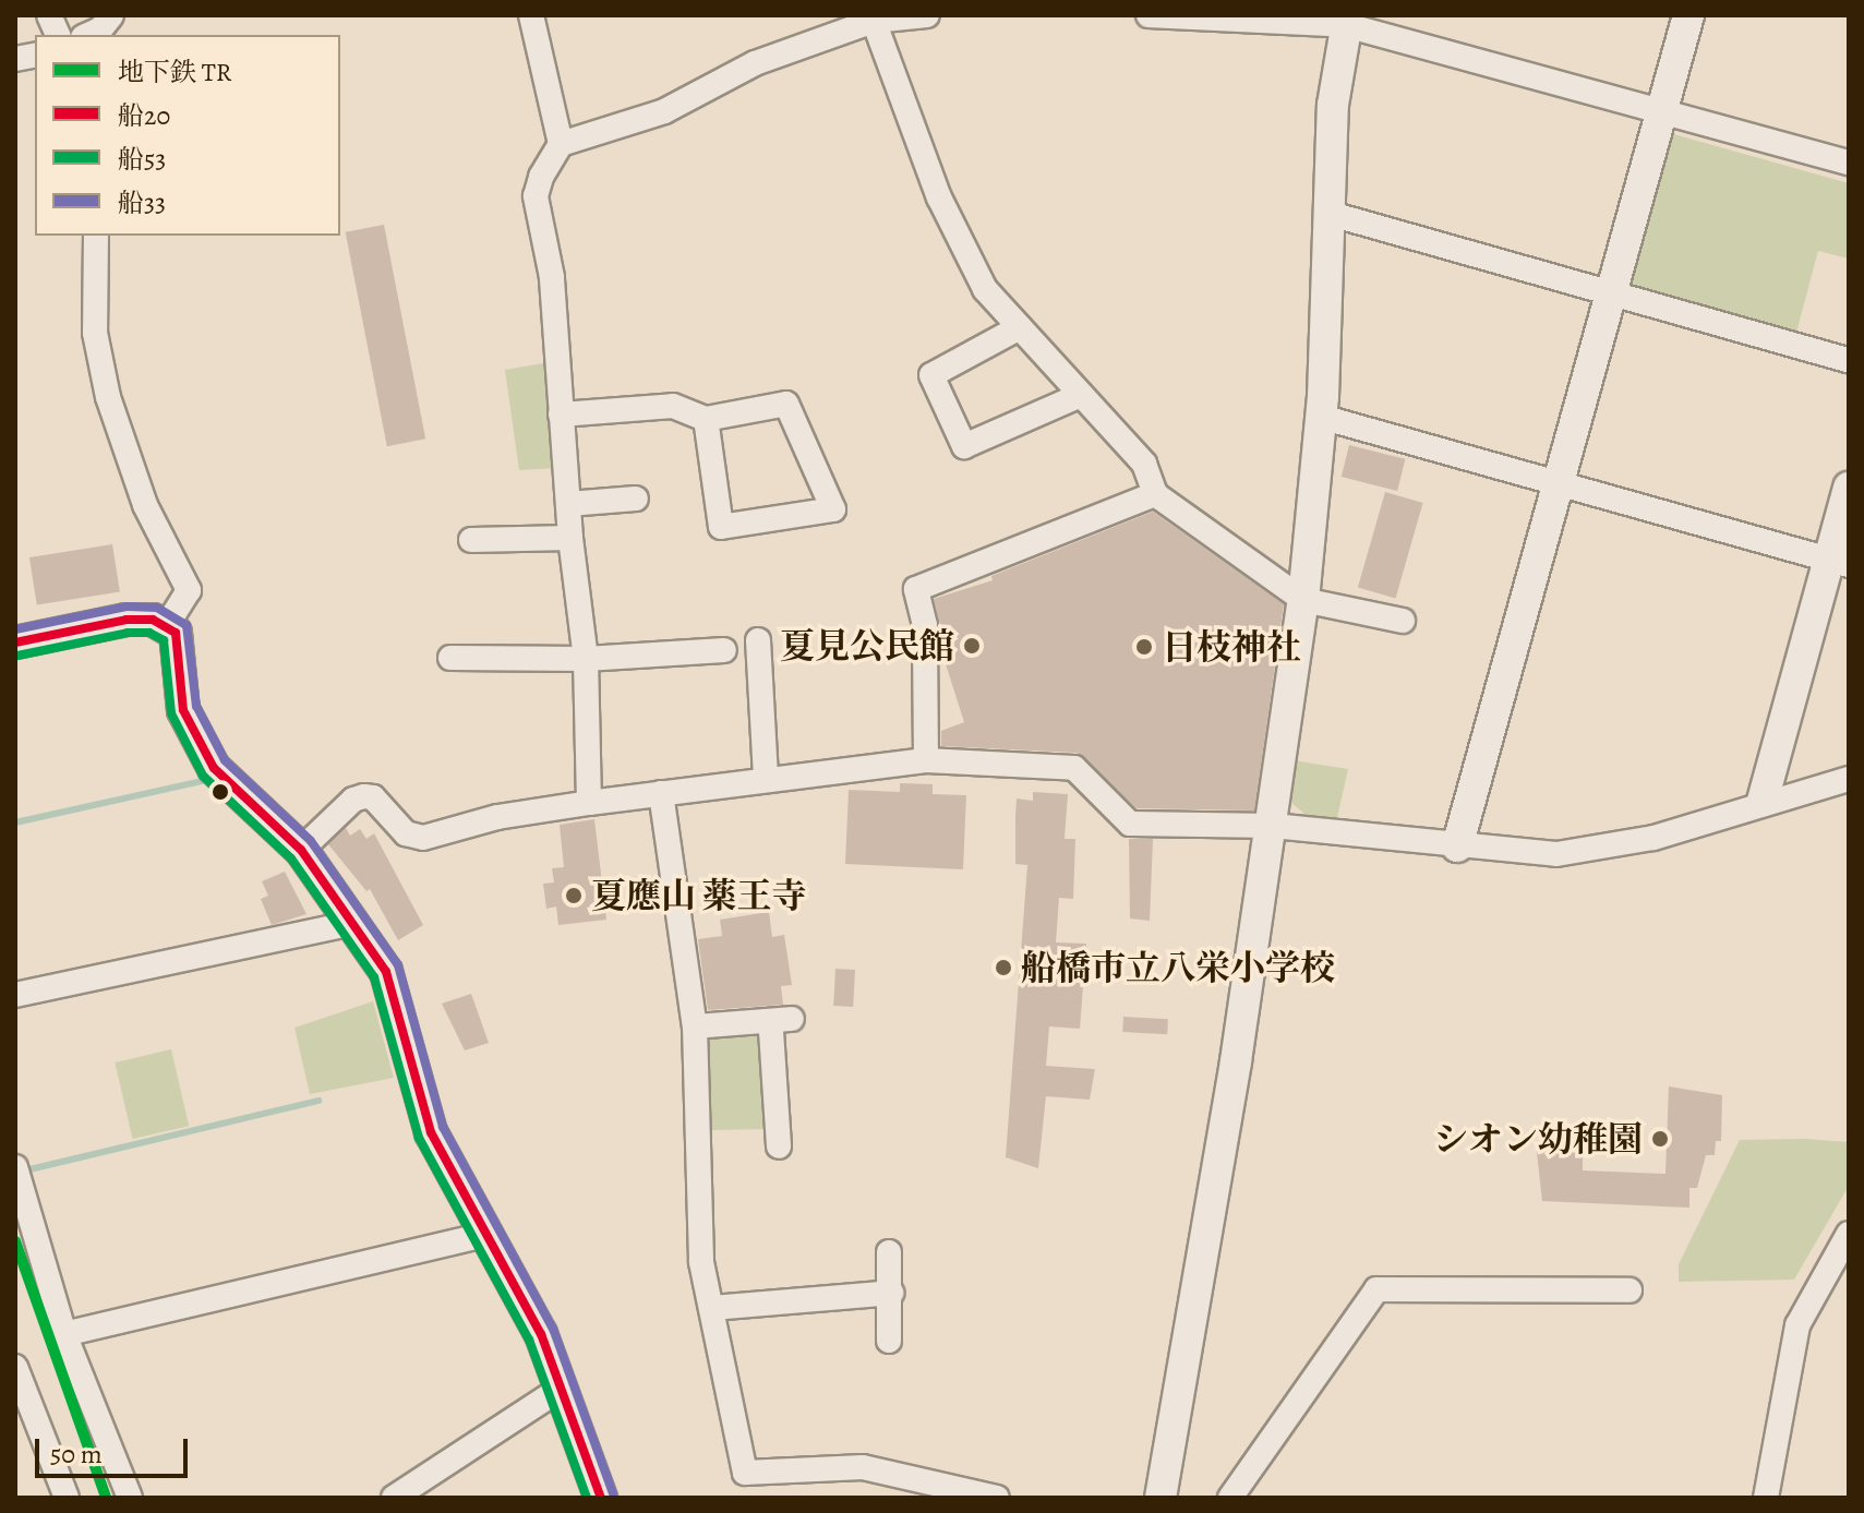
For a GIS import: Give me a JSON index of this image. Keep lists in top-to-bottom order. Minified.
{"places":["夏見公民館","日枝神社","夏應山 薬王寺","船橋市立八栄小学校","シオン幼稚園"],"lines":["transit line 船33","transit line 船20","transit line 船53","metro line TR"],"legend":["地下鉄 TR","船20","船53","船33"],"scale_bar":"50 m"}
